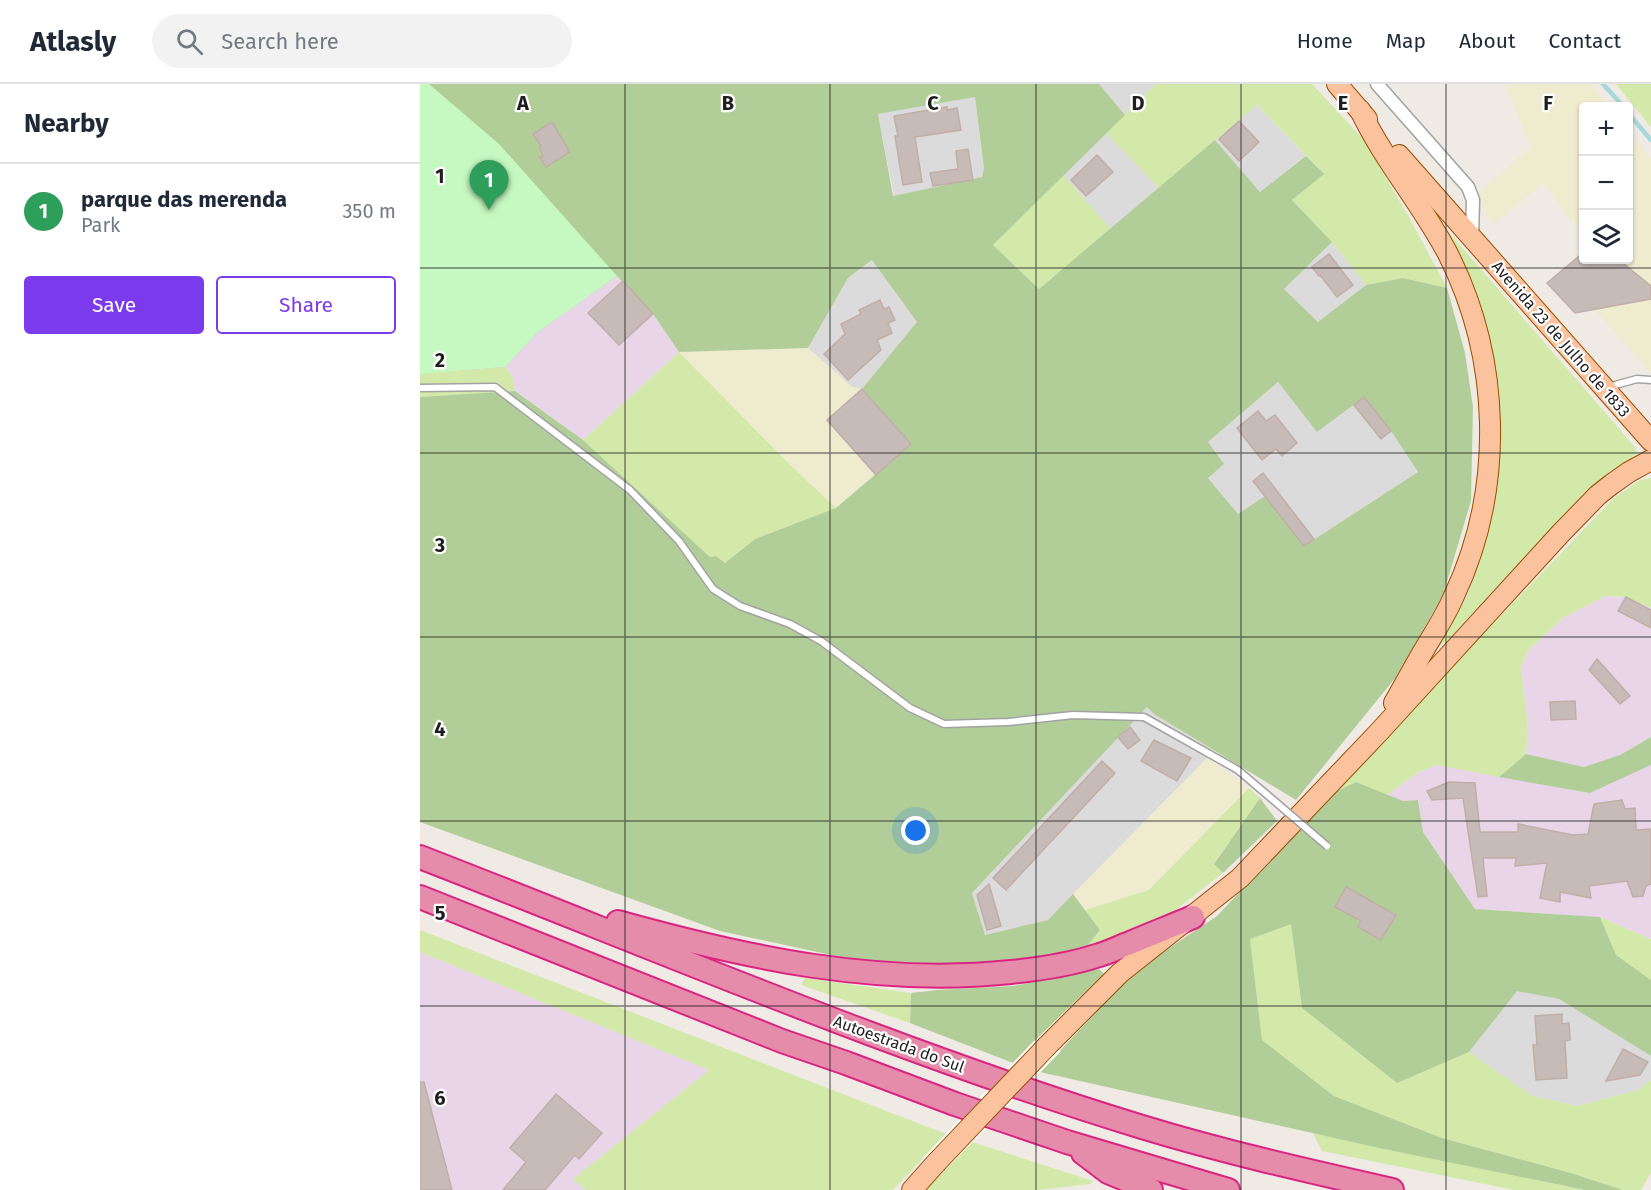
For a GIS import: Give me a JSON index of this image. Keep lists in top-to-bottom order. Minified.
{"streets":{"highway":["Autoestrada do Sul"],"main road":["Avenida 23 de Julho de 1833"]},"page":{"header":"Atlasly","search":"Search here","nav":["Home","Map","About","Contact"],"heading":"Nearby","map_buttons":["+","−"],"pins":"1","list":[{"mark":"1","name":"parque das merenda","note":"Park","value":"350 m"}],"buttons":["Save","Share"]},"grid":{"columns":["A","B","C","D","E","F"],"rows":["1","2","3","4","5","6"]}}
